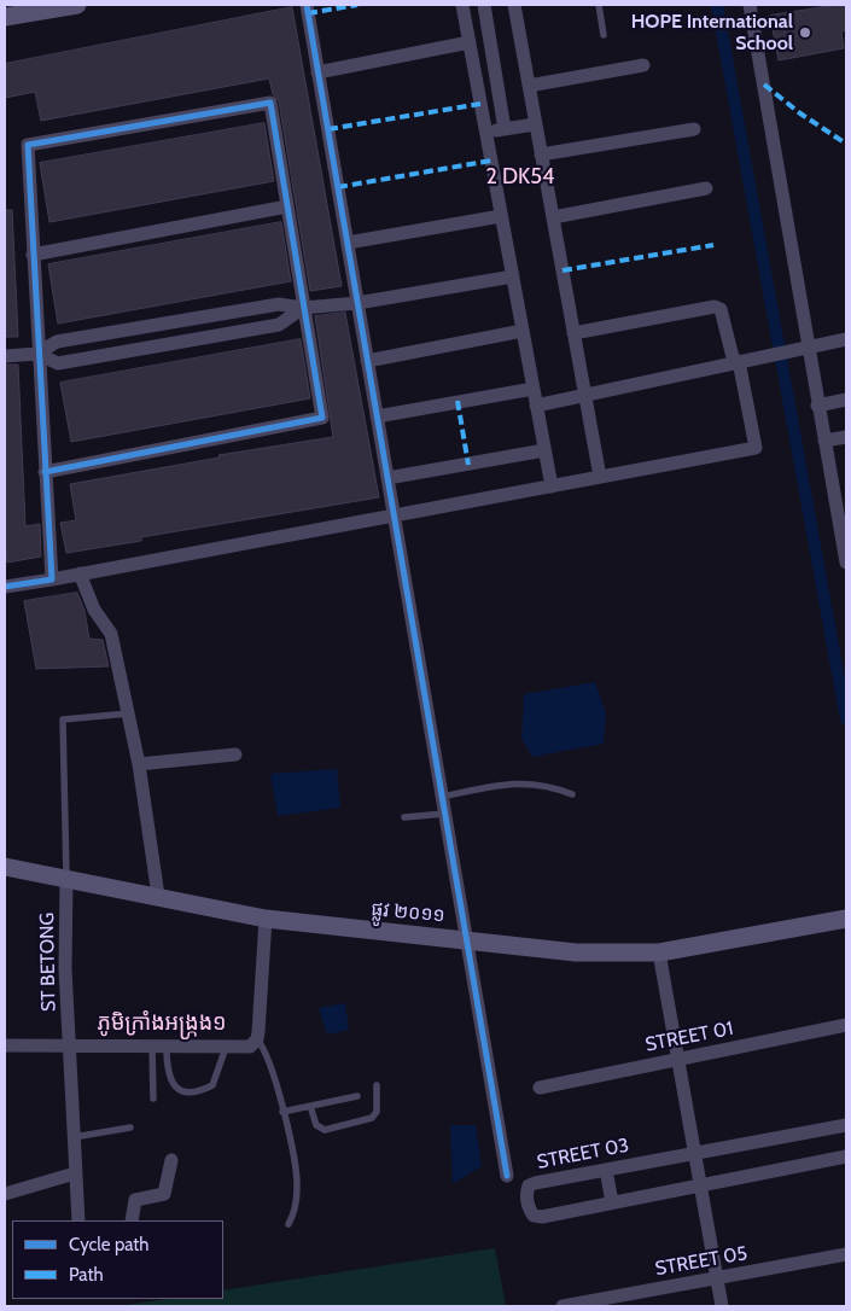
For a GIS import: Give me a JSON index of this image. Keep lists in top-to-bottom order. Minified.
{"streets":{"main road":["ផ្លូវ ២០១១"],"street":["ST BETONG","STREET 01","STREET 03","STREET 05"]},"crossings":[["ផ្លូវ ២០១១","ST BETONG"]],"districts":["2 DK54","ភូមិក្រាំងអង្រ្កង១"],"places":["HOPE International School"],"legend":["Cycle path","Path"]}
